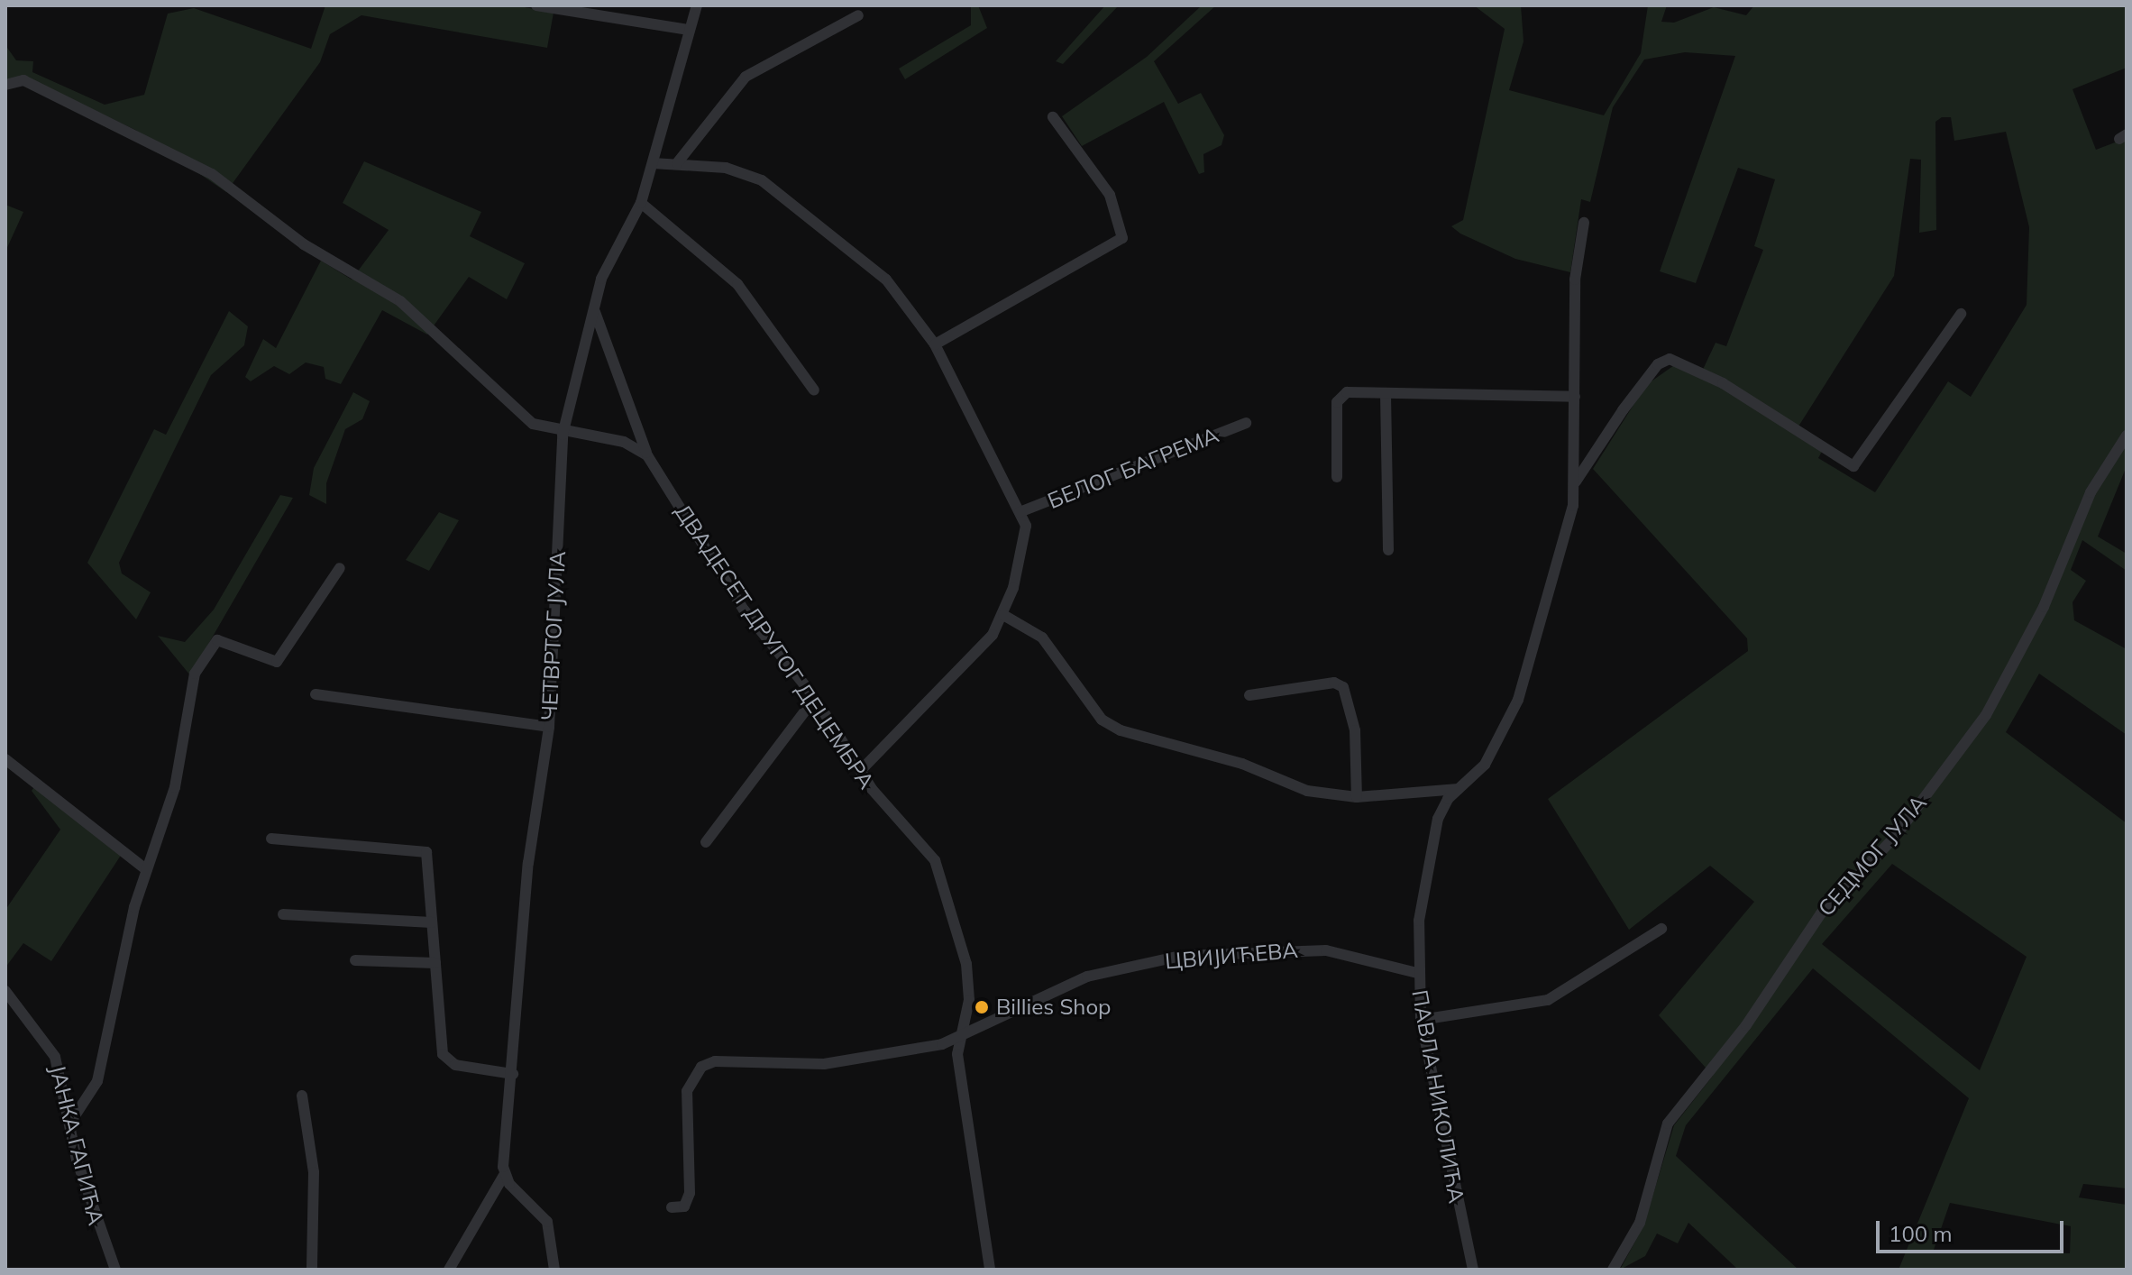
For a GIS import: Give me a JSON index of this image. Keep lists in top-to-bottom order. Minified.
{"streets":{"street":["БЕЛОГ БАГРЕМА","ЧЕТВРТОГ ЈУЛА","ДВАДЕСЕТ ДРУГОГ ДЕЦЕМБРА","СЕДМОГ ЈУЛА","ЦВИЈИЋЕВА","ПАВЛА НИКОЛИЋА","ЈАНКА ГАГИЋА"]},"crossings":[["ЧЕТВРТОГ ЈУЛА","ДВАДЕСЕТ ДРУГОГ ДЕЦЕМБРА"],["ДВАДЕСЕТ ДРУГОГ ДЕЦЕМБРА","ЦВИЈИЋЕВА"],["ЦВИЈИЋЕВА","ПАВЛА НИКОЛИЋА"]],"places":["Billies Shop"],"scale_bar":"100 m"}
